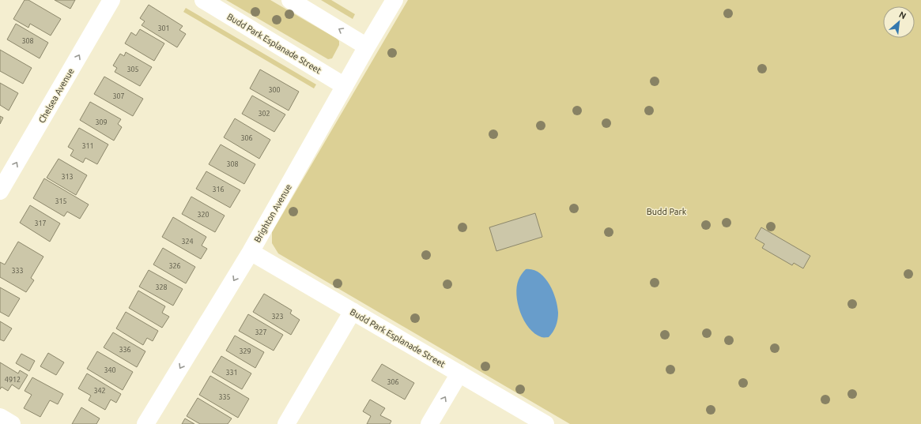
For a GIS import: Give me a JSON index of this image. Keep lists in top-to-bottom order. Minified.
{"streets":{"street":["Budd Park Esplanade Street","Chelsea Avenue","Brighton Avenue"]},"crossings":[["Budd Park Esplanade Street","Brighton Avenue"]],"one_way":["Chelsea Avenue"],"parks":["Budd Park"],"house_numbers":["301","308","305","300","307","302","309","306","311","308","313","316","315","320","317","324","326","333","328","323","327","336","329","340","331","4912","306","342","335"],"north":"top right"}
